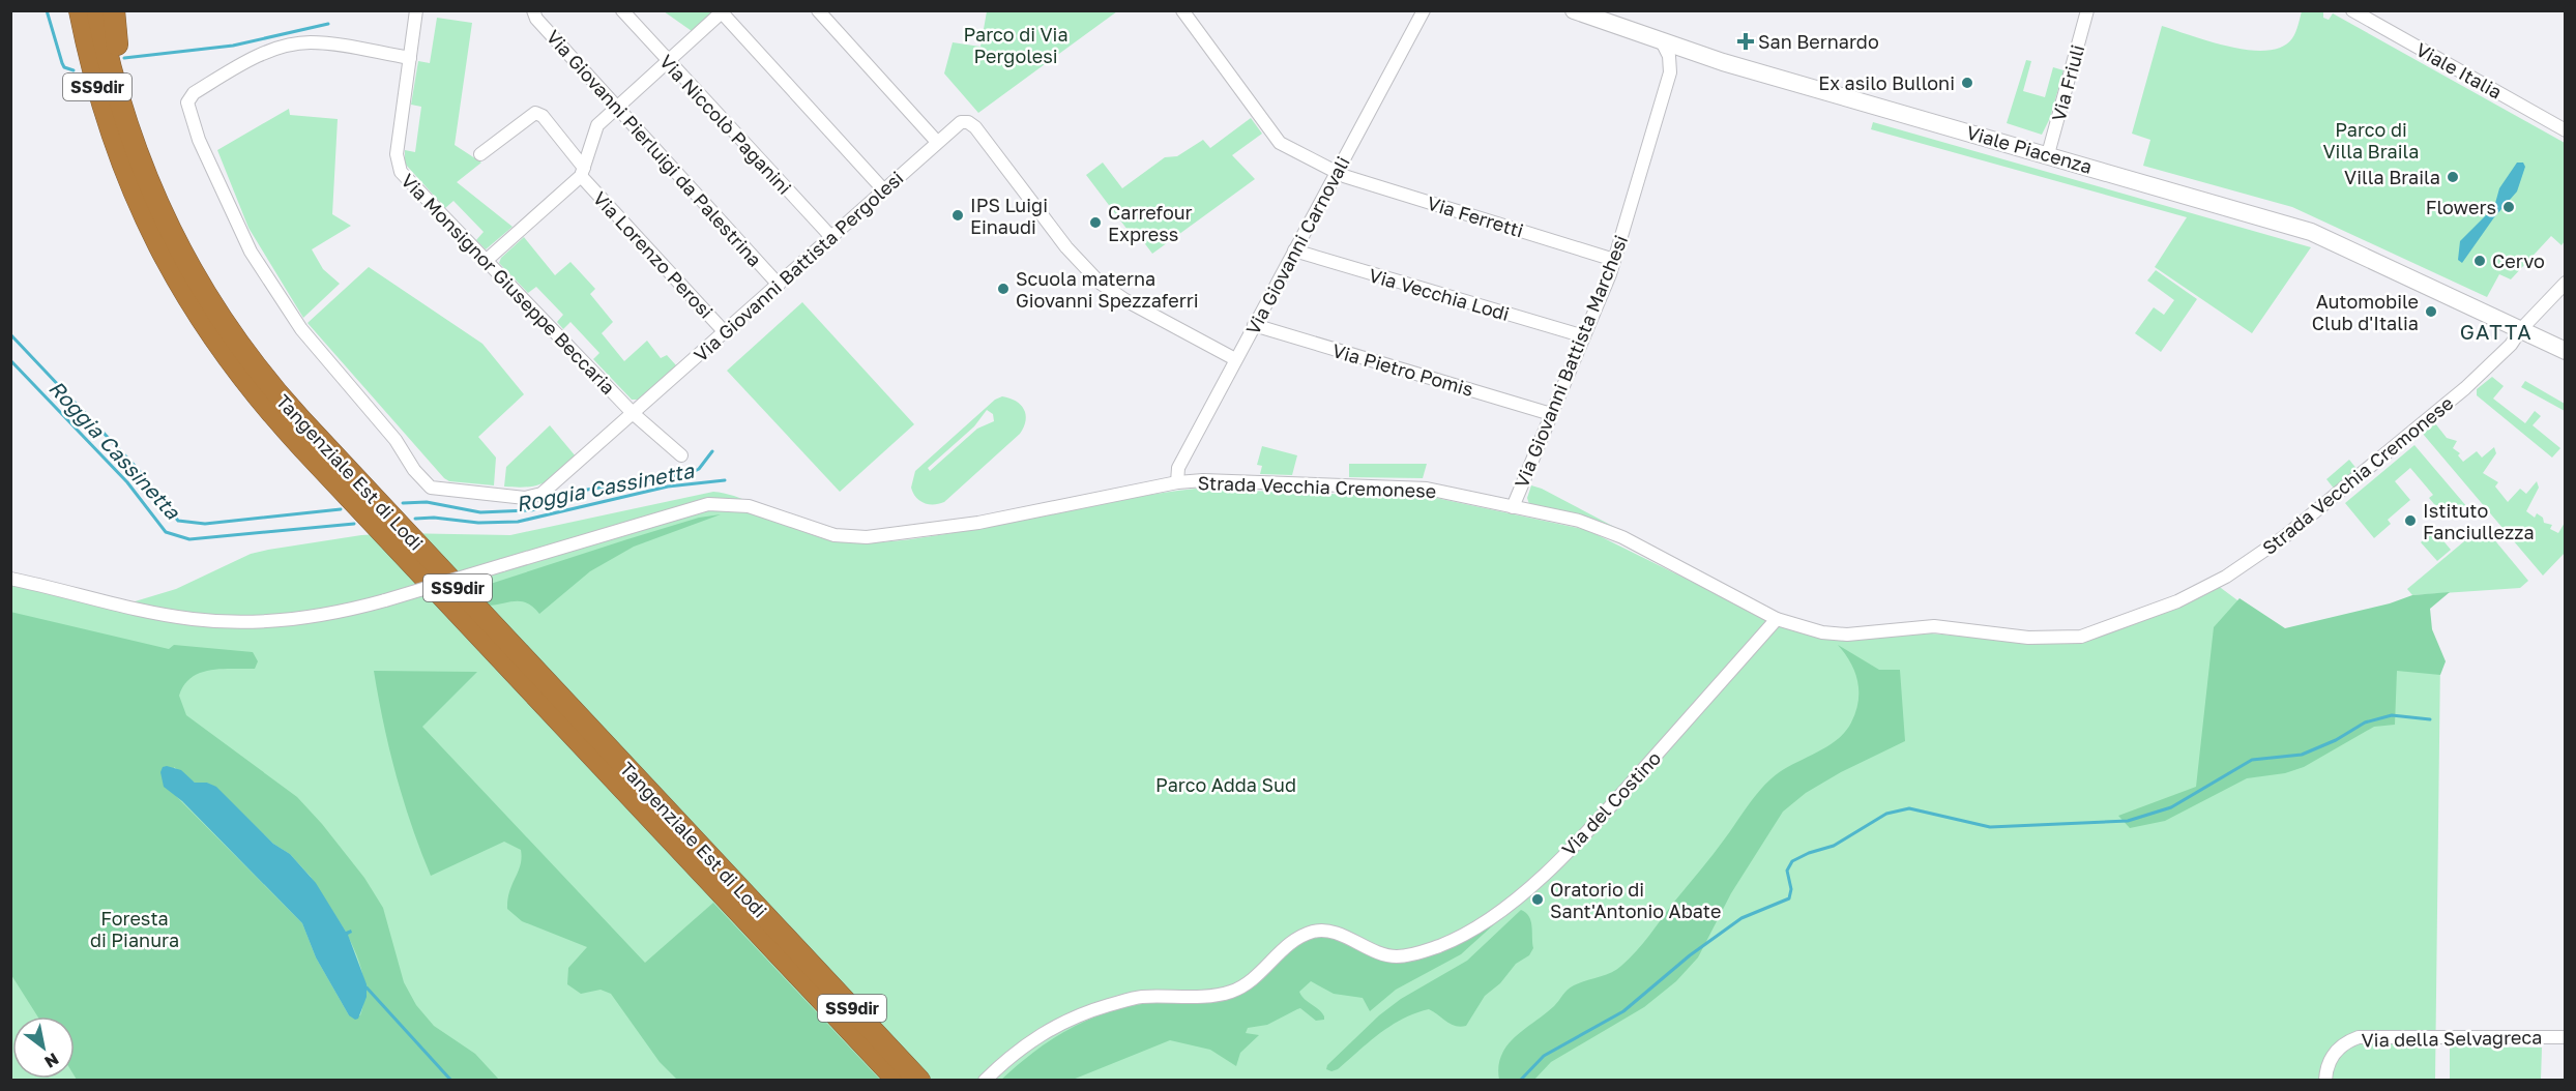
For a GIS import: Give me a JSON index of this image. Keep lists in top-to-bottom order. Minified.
{"streets":{"highway":["SS9dir","Tangenziale Est di Lodi"],"street":["Viale Italia","Via Friuli","Via Niccolò Paganini","Via Giovanni Pierluigi da Palestrina","Viale Piacenza","Via Ferretti","Via Giovanni Carnovali","Via Lorenzo Perosi","Via Giovanni Battista Pergolesi","Via Monsignor Giuseppe Beccaria","Via Vecchia Lodi","Via Giovanni Battista Marchesi","Via Pietro Pomis","Strada Vecchia Cremonese","Via del Costino","Via della Selvagreca"]},"crossings":[["Via Friuli","Viale Piacenza"],["Via Niccolò Paganini","Via Giovanni Battista Pergolesi"],["Via Giovanni Pierluigi da Palestrina","Via Giovanni Battista Pergolesi"],["Viale Piacenza","Strada Vecchia Cremonese"],["Via Ferretti","Via Giovanni Carnovali"],["Via Ferretti","Via Giovanni Battista Marchesi"],["Via Giovanni Carnovali","Via Giovanni Battista Pergolesi"],["Via Giovanni Carnovali","Via Vecchia Lodi"],["Via Giovanni Carnovali","Via Pietro Pomis"],["Via Giovanni Carnovali","Strada Vecchia Cremonese"],["Via Lorenzo Perosi","Via Giovanni Battista Pergolesi"],["Via Giovanni Battista Pergolesi","Via Monsignor Giuseppe Beccaria"],["Via Vecchia Lodi","Via Giovanni Battista Marchesi"],["Via Giovanni Battista Marchesi","Via Pietro Pomis"],["Via Giovanni Battista Marchesi","Strada Vecchia Cremonese"],["Strada Vecchia Cremonese","Via del Costino"]],"districts":["GATTA"],"water":["Roggia Cassinetta"],"parks":["Parco di Via Pergolesi","Parco di Villa Braila","Parco Adda Sud","Foresta di Pianura"],"places":{"health":["San Bernardo"],"other":["Ex asilo Bulloni","Villa Braila","Flowers","IPS Luigi Einaudi","Carrefour Express","Cervo","Scuola materna Giovanni Spezzaferri","Automobile Club d'Italia","Istituto Fanciullezza","Oratorio di Sant'Antonio Abate"]},"north":"bottom right"}
